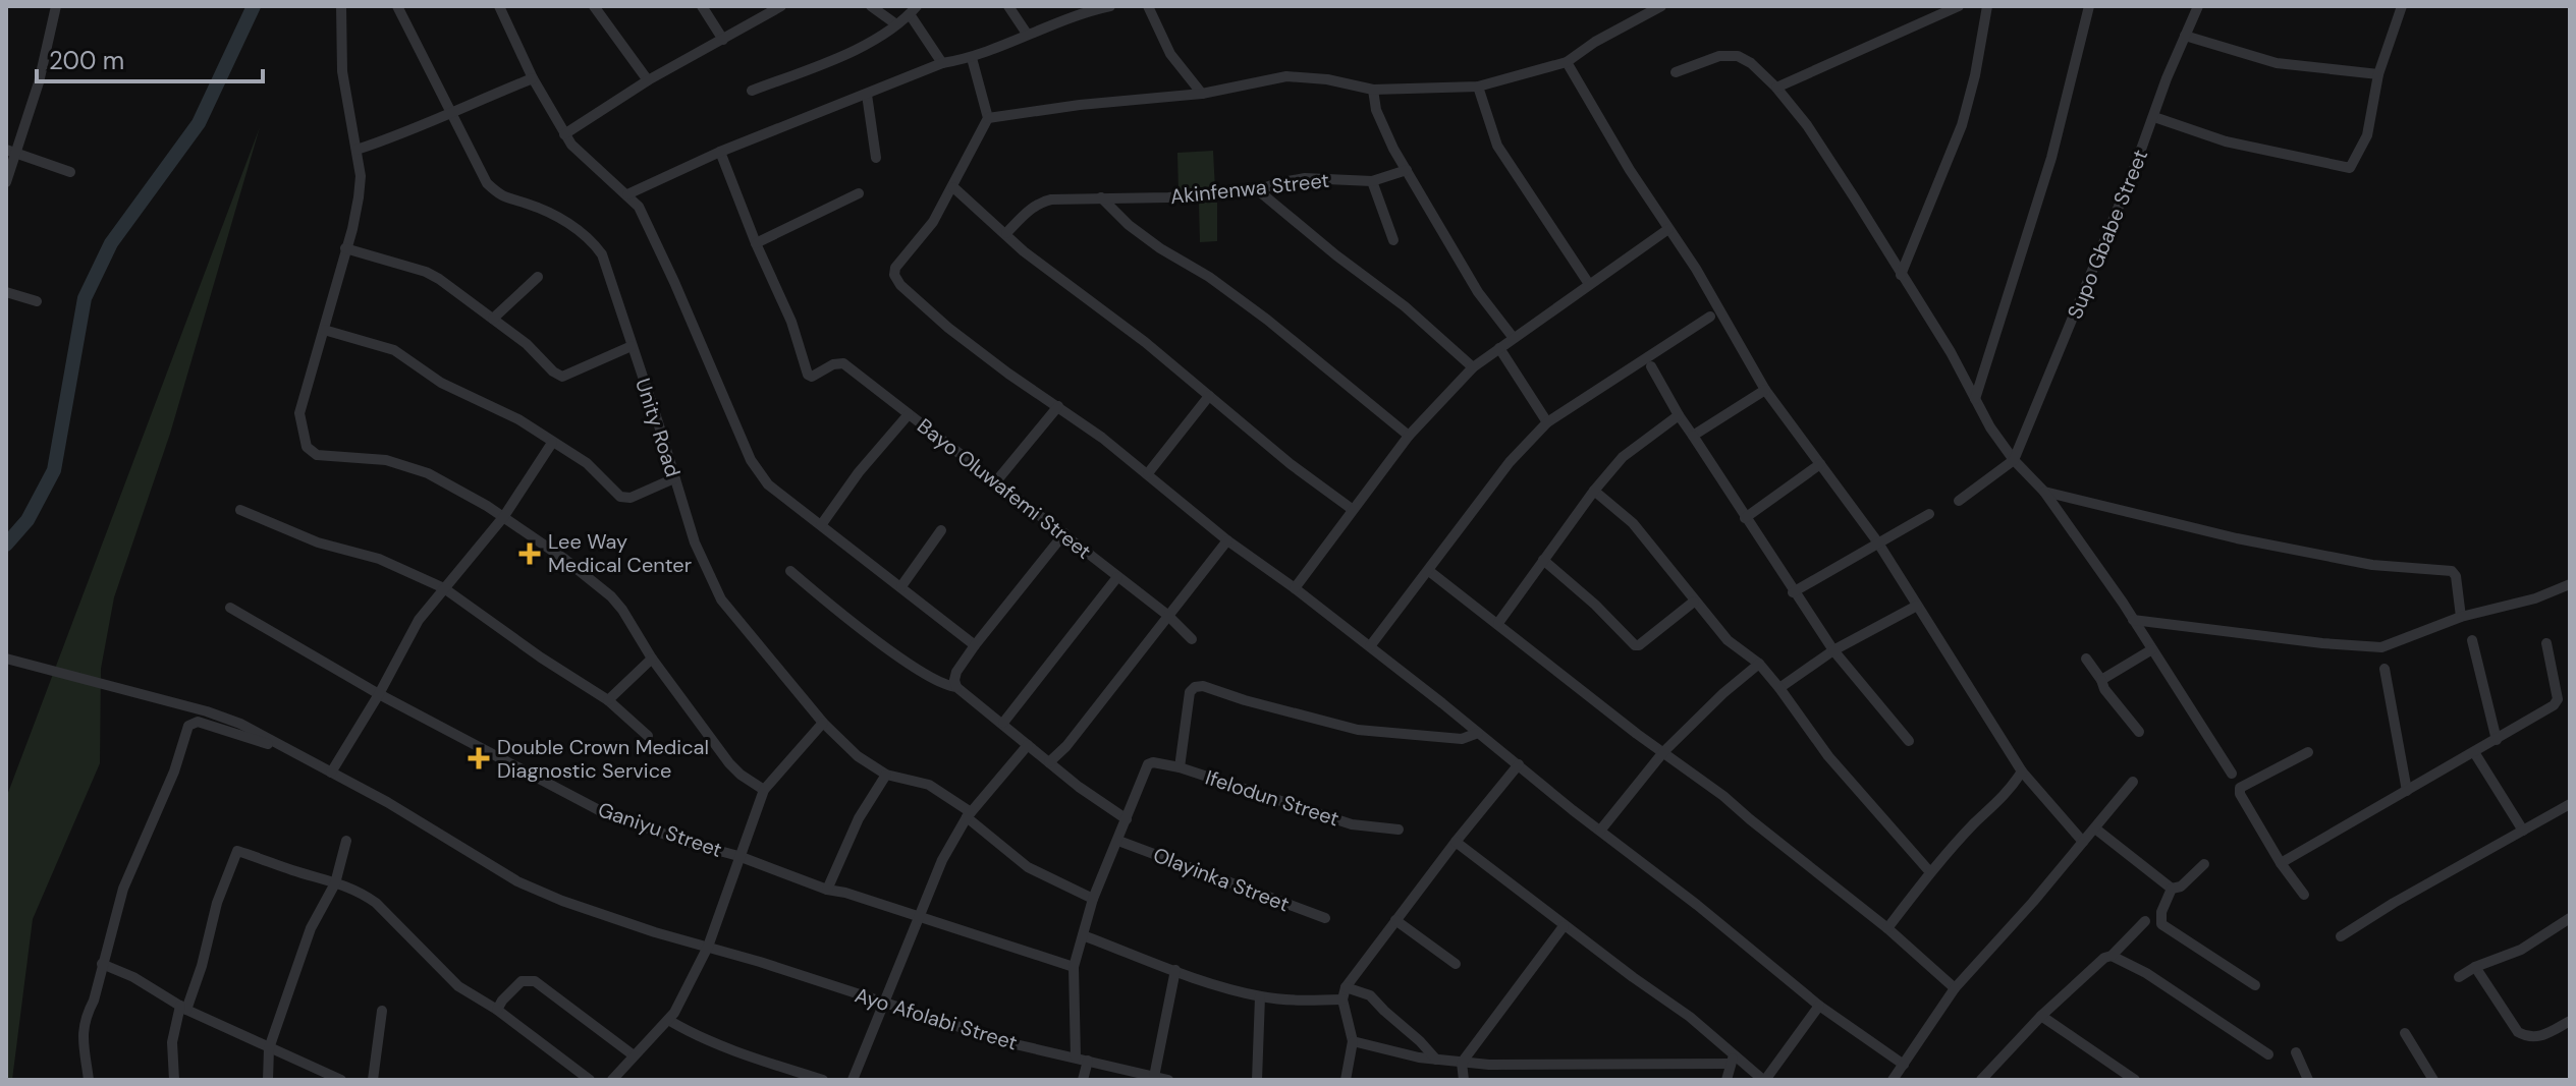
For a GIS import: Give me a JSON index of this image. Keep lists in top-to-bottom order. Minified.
{"streets":{"street":["Akinfenwa Street","Supo Gbabe Street","Unity Road","Bayo Oluwafemi Street","Ifelodun Street","Ganiyu Street","Olayinka Street","Ayo Afolabi Street"]},"places":{"health":["Lee Way Medical Center","Double Crown Medical Diagnostic Service"]},"scale_bar":"200 m"}
